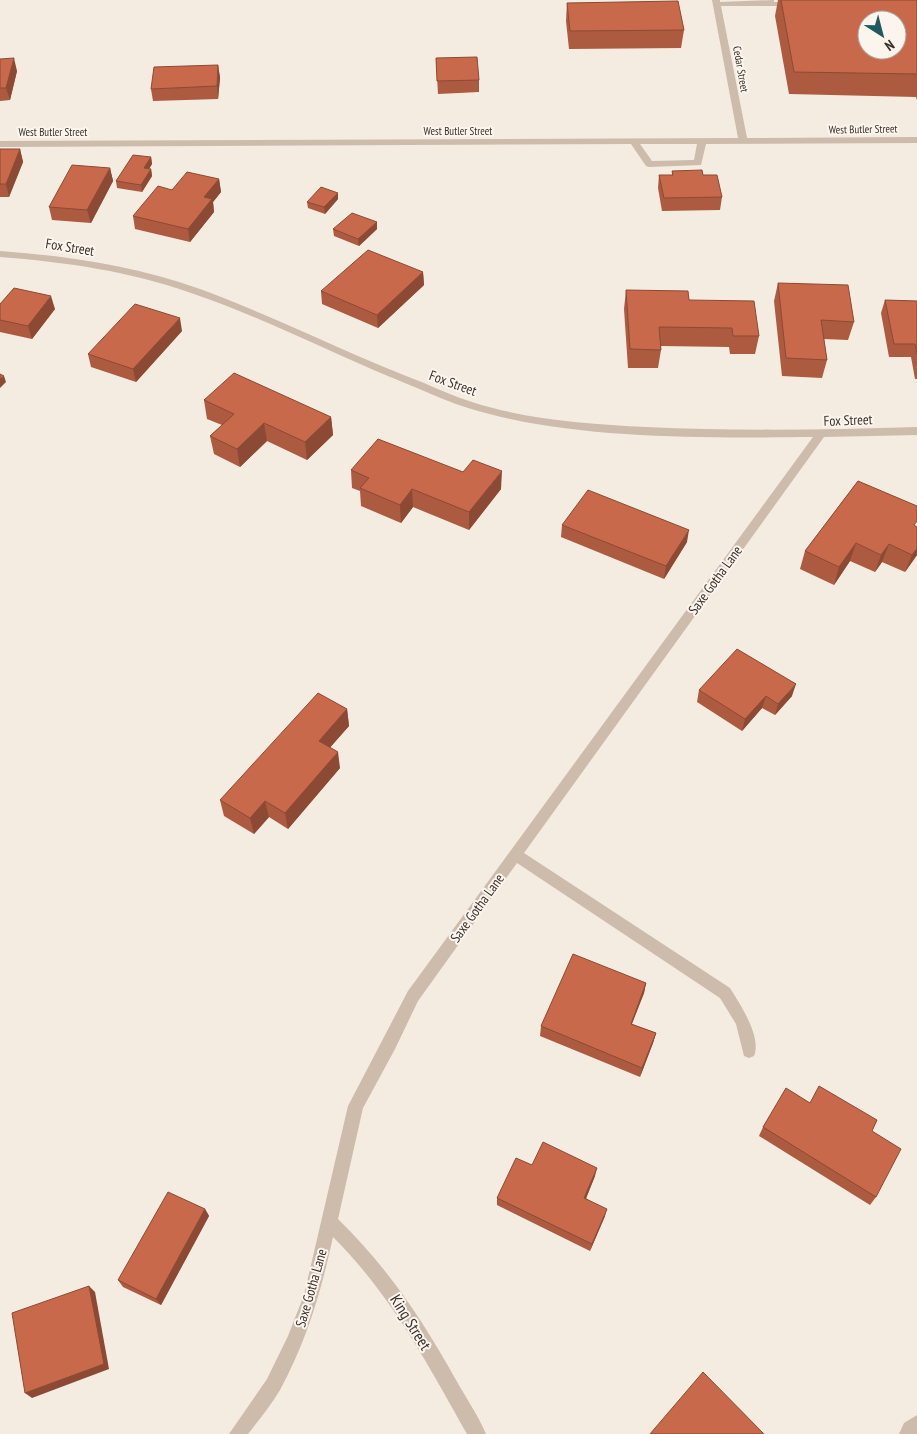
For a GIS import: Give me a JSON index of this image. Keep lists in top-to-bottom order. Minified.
{"streets":{"street":["Cedar Street","West Butler Street","Fox Street","Saxe Gotha Lane","King Street"]},"crossings":[["Cedar Street","West Butler Street"],["Fox Street","Saxe Gotha Lane"],["Saxe Gotha Lane","King Street"]],"north":"bottom right"}
